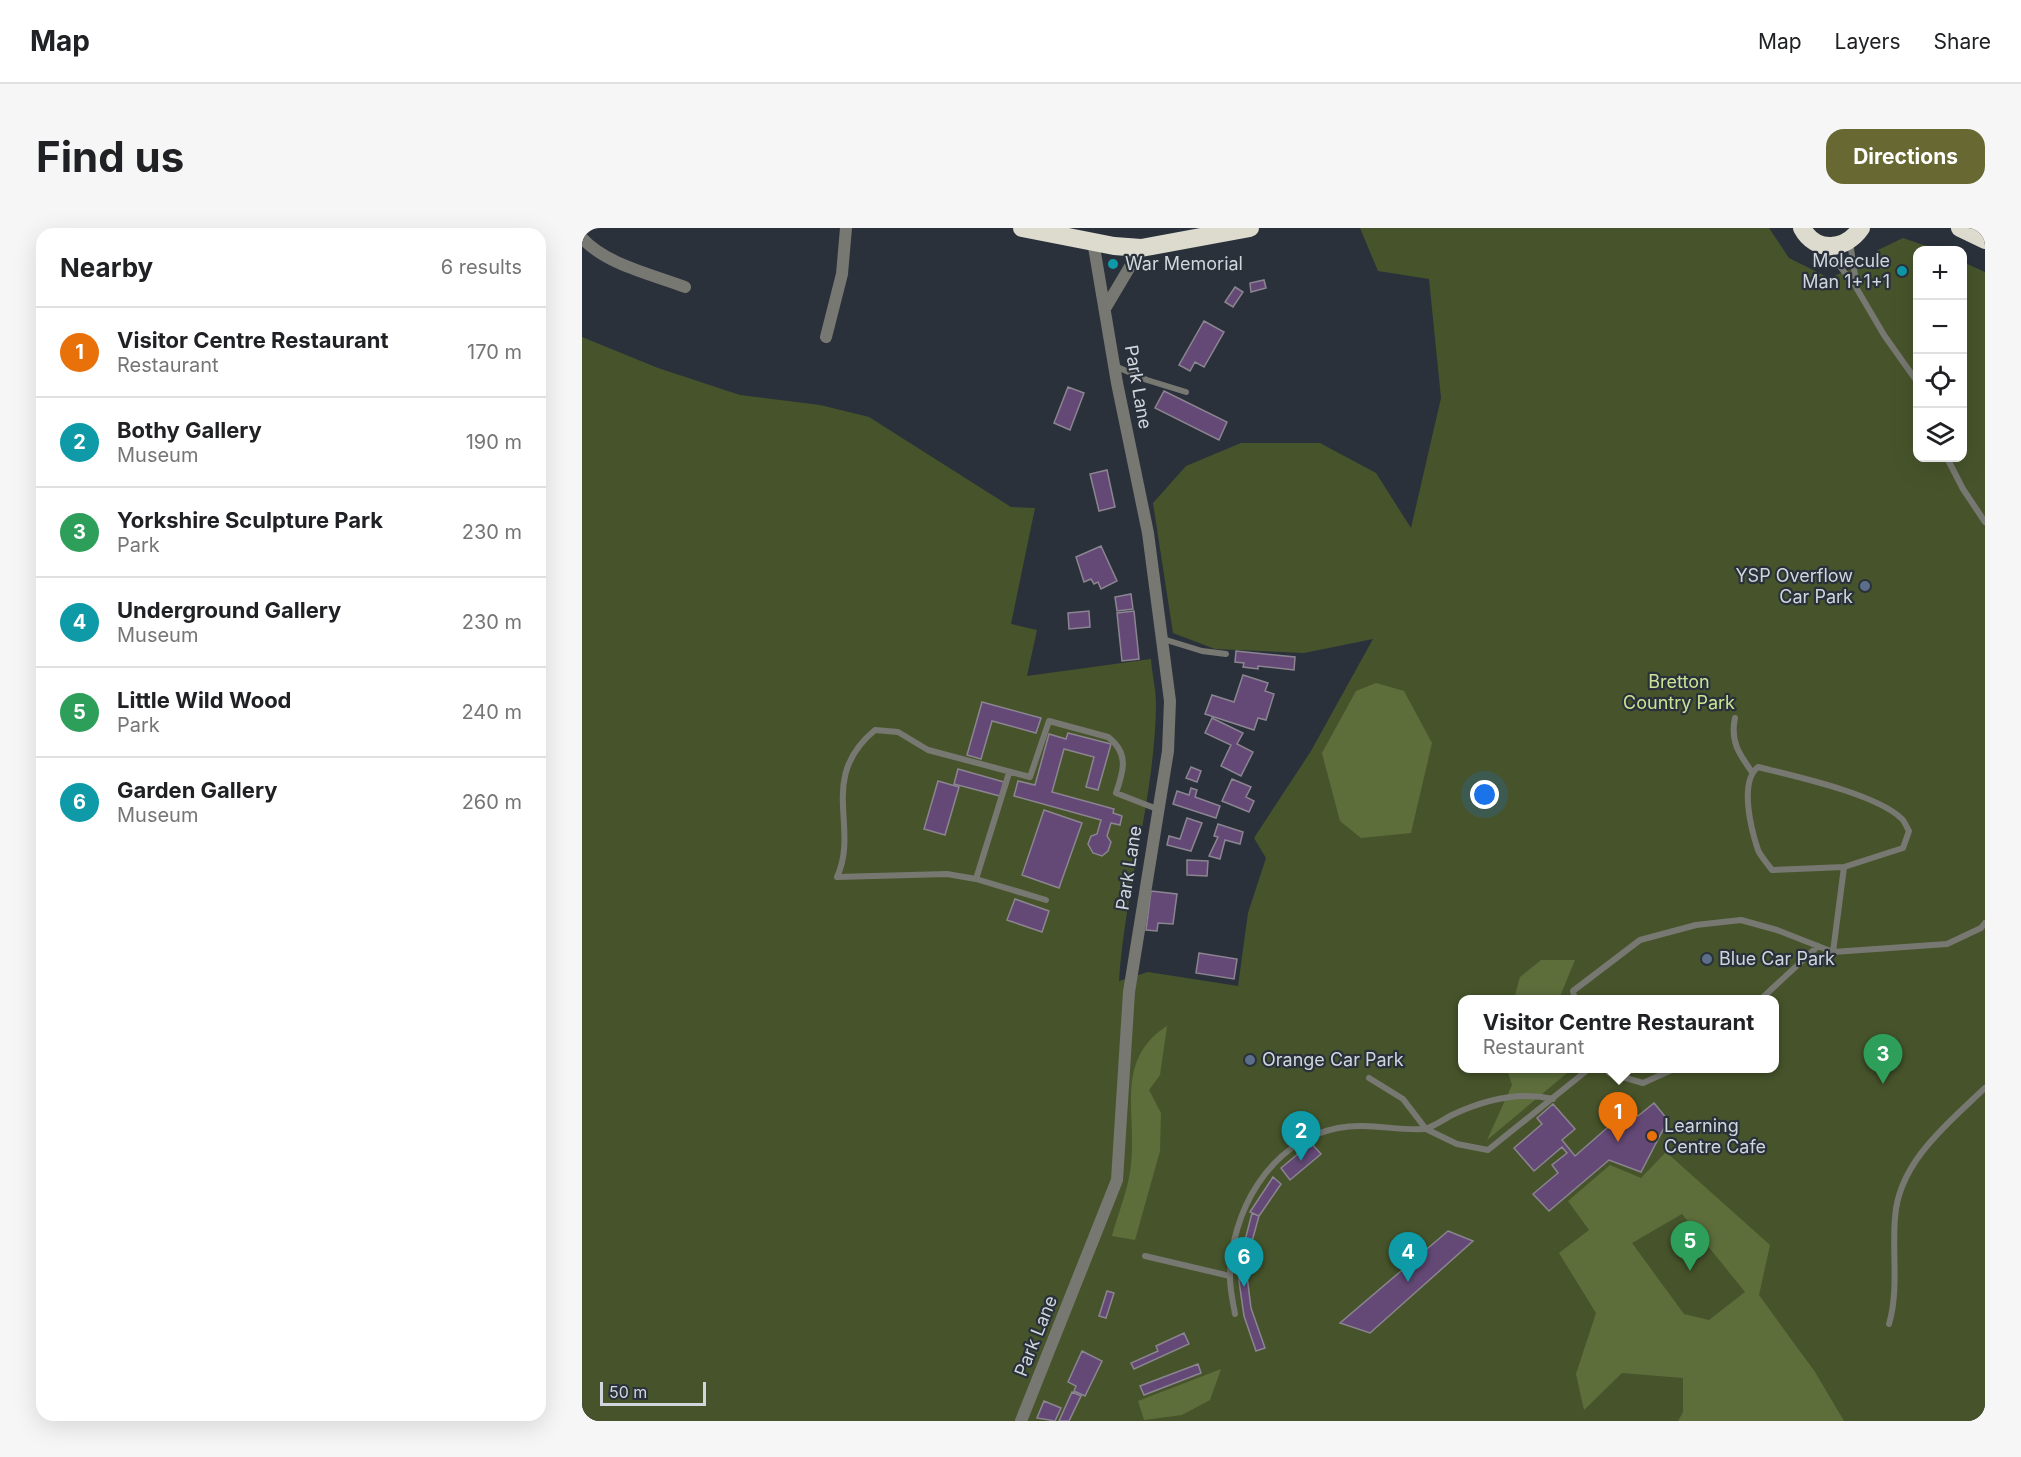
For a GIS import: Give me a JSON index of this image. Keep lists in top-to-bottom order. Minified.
{"streets":{"street":["Park Lane"]},"parks":["Bretton Country Park"],"places":["War Memorial","Molecule Man 1+1+1","YSP Overflow Car Park","Blue Car Park","Orange Car Park","Learning Centre Cafe"],"scale_bar":"50 m","page":{"header":"Map","nav":["Map","Layers","Share"],"buttons":"Directions","title":"Find us","heading":["Nearby","6 results"],"map_buttons":["+","−"],"list":[{"mark":"1","name":"Visitor Centre Restaurant","note":"Restaurant","value":"170 m"},{"mark":"2","name":"Bothy Gallery","note":"Museum","value":"190 m"},{"mark":"3","name":"Yorkshire Sculpture Park","note":"Park","value":"230 m"},{"mark":"4","name":"Underground Gallery","note":"Museum","value":"230 m"},{"mark":"5","name":"Little Wild Wood","note":"Park","value":"240 m"},{"mark":"6","name":"Garden Gallery","note":"Museum","value":"260 m"}],"popup":["Visitor Centre Restaurant","Restaurant"],"pins":["3","1","2","5","4","6"],"scale":"50 m"}}
